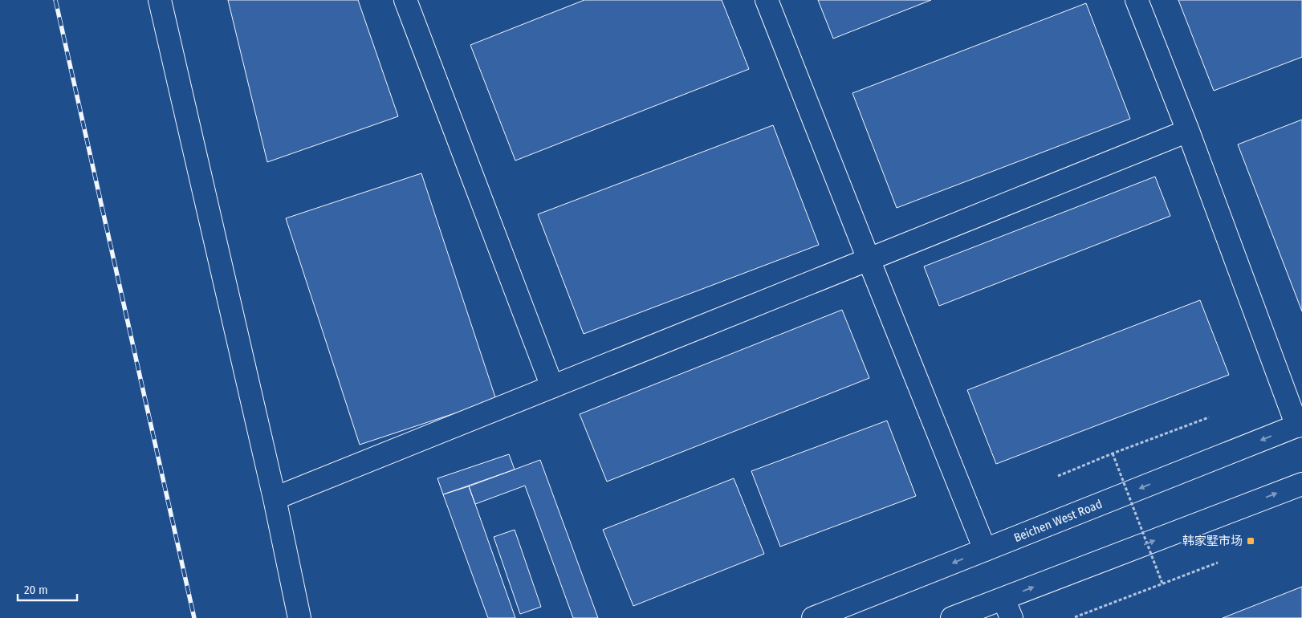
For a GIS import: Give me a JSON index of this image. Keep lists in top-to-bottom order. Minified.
{"streets":{"main road":["Beichen West Road"]},"places":{"transit":["韩家墅市场"]},"scale_bar":"20 m"}
